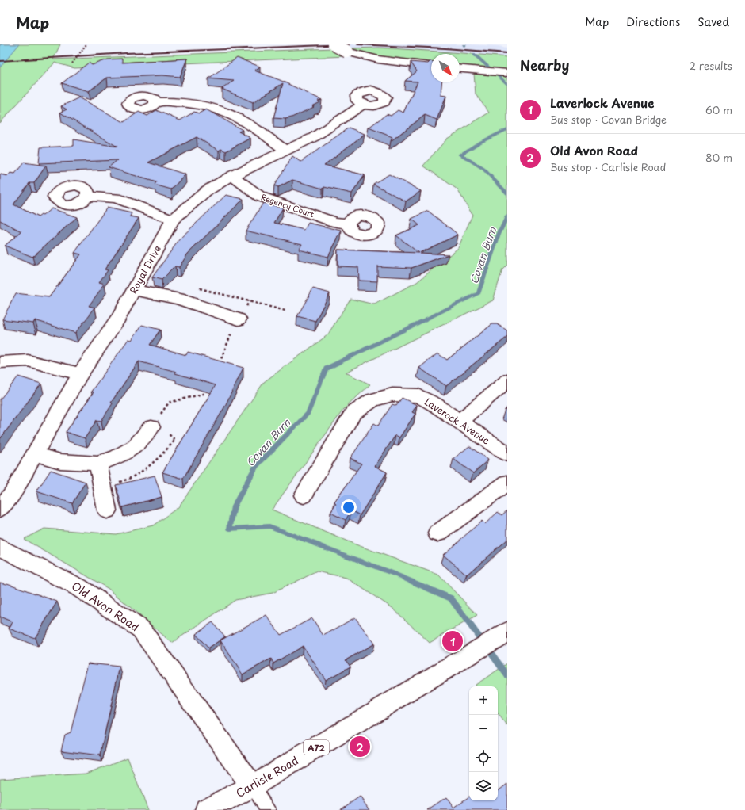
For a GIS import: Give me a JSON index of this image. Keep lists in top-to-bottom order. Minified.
{"streets":{"street":["Regency Court","Royal Drive","Laverock Avenue","Old Avon Road","A72","Carlisle Road"]},"crossings":[["Regency Court","Royal Drive"],["Old Avon Road","Carlisle Road"]],"water":["Covan Burn"],"north":"bottom right","page":{"header":"Map","nav":["Map","Directions","Saved"],"heading":["Nearby","2 results"],"list":[{"mark":"1","name":"Laverlock Avenue","note":"Bus stop · Covan Bridge","value":"60 m"},{"mark":"2","name":"Old Avon Road","note":"Bus stop · Carlisle Road","value":"80 m"}],"pins":["1","2"],"map_buttons":["+","−"]}}
